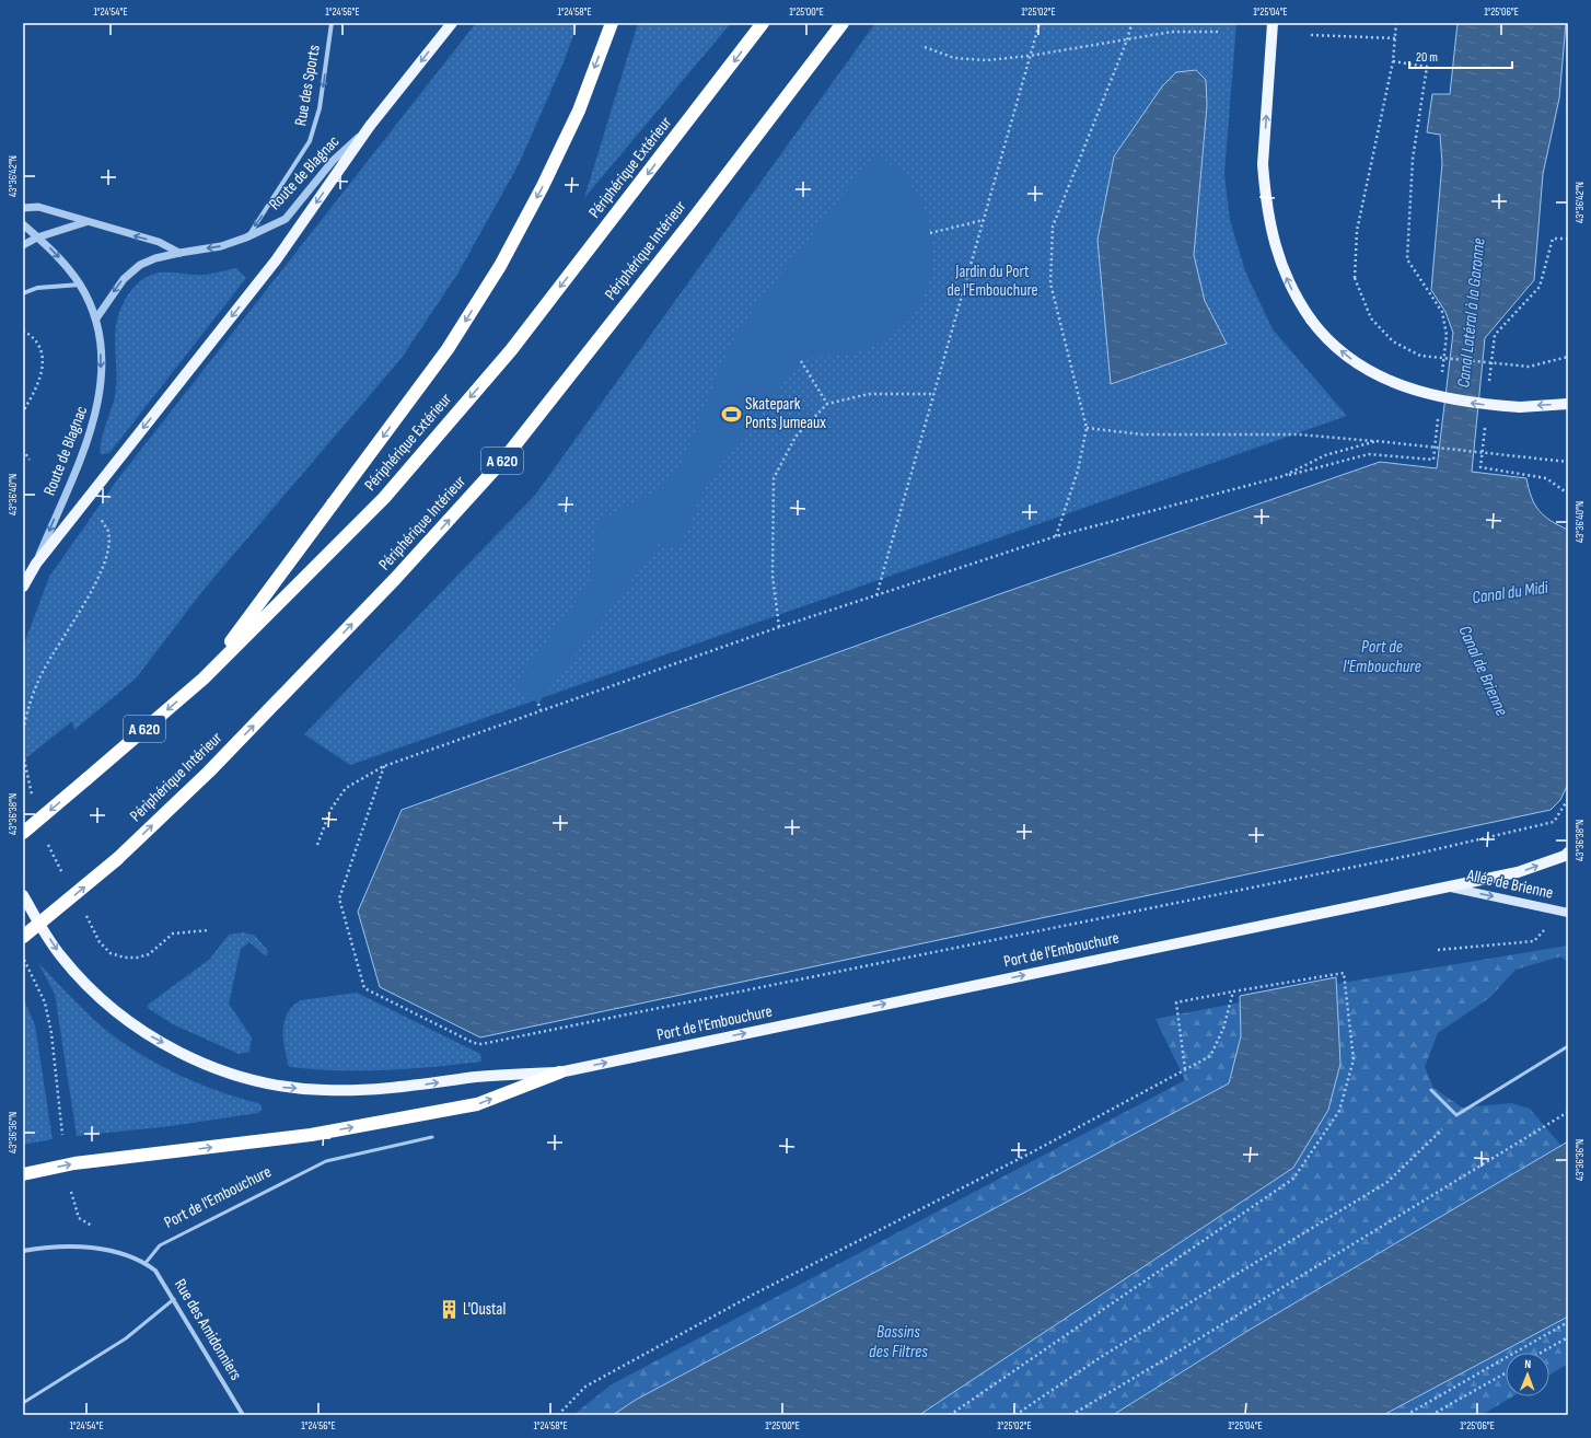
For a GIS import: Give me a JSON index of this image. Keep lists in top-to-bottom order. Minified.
{"streets":{"highway":["Périphérique Extérieur","Périphérique Intérieur","A 620"],"main road":["Allée de Brienne","Port de l'Embouchure"],"street":["Rue des Sports","Route de Blagnac","Rue des Amidonniers"]},"crossings":[["Rue des Sports","Route de Blagnac"],["Allée de Brienne","Port de l'Embouchure"],["Port de l'Embouchure","Rue des Amidonniers"]],"one_way":["Rue des Sports","Route de Blagnac","Allée de Brienne","Port de l'Embouchure"],"water":["Canal Latéral à la Garonne","Canal du Midi","Port de l'Embouchure","Canal de Brienne","Bassins des Filtres"],"parks":["Jardin du Port de l'Embouchure"],"places":{"sports":["Skatepark Ponts Jumeaux"],"building":["L'Oustal"]},"scale_bar":"20 m","north":"top","coordinates":["1°24'54\"E","1°24'56\"E","1°24'58\"E","1°25'00\"E","1°25'02\"E","1°25'04\"E","1°25'06\"E","43°36'42\"N","43°36'40\"N","43°36'38\"N","43°36'36\"N"]}
